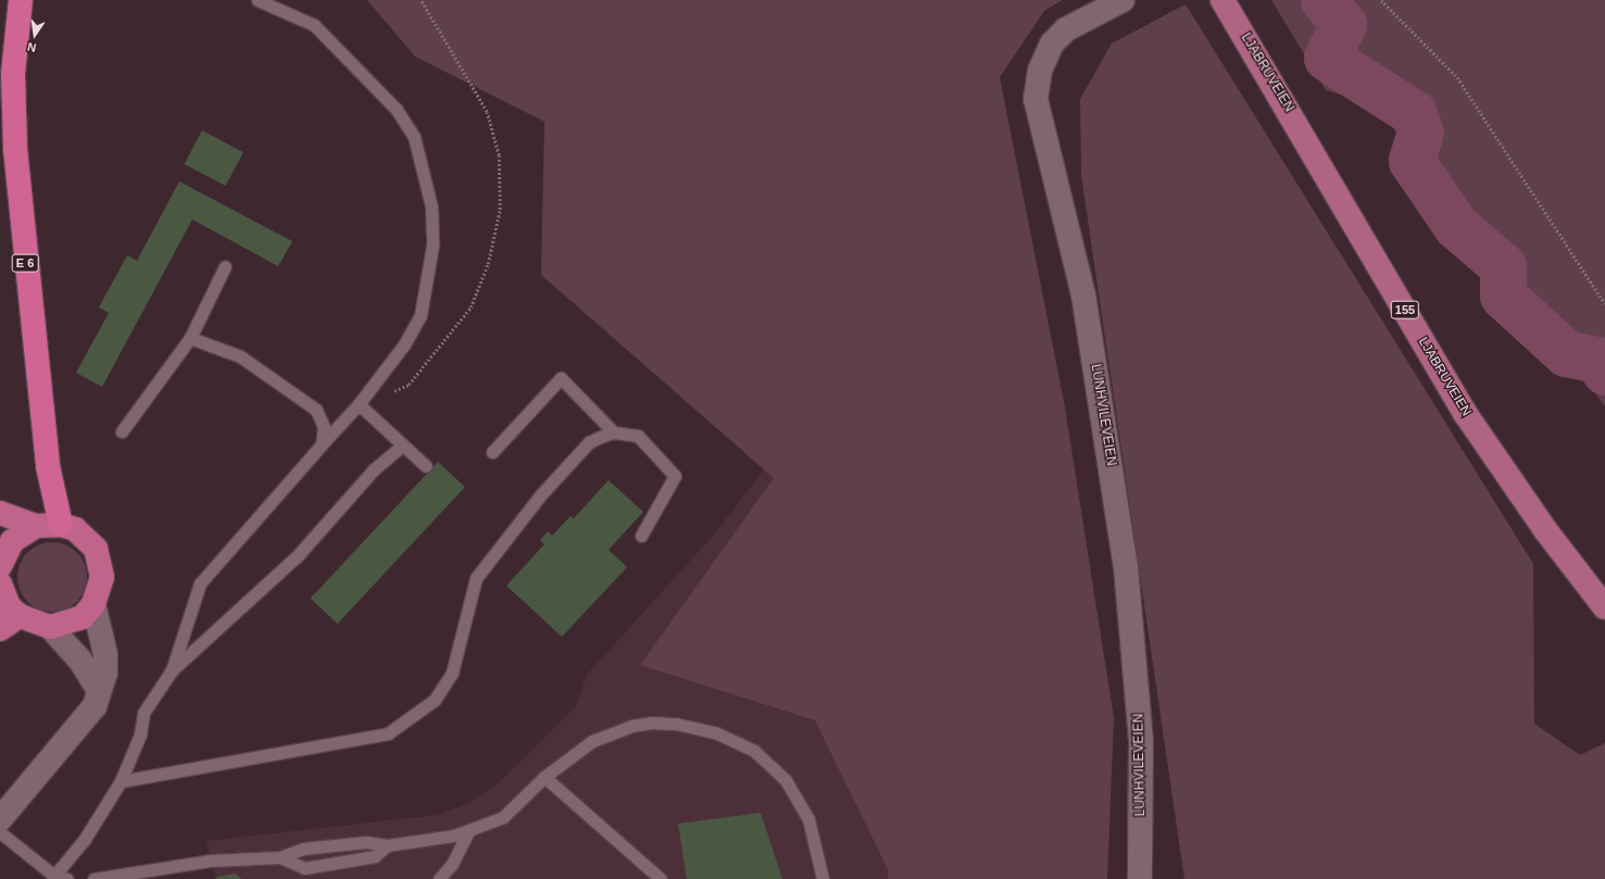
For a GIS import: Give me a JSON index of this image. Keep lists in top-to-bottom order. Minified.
{"streets":{"highway":["E 6"],"main road":["LJABRUVEIEN","155"],"street":["LUNHVILEVEIEN"]},"north":"bottom"}
